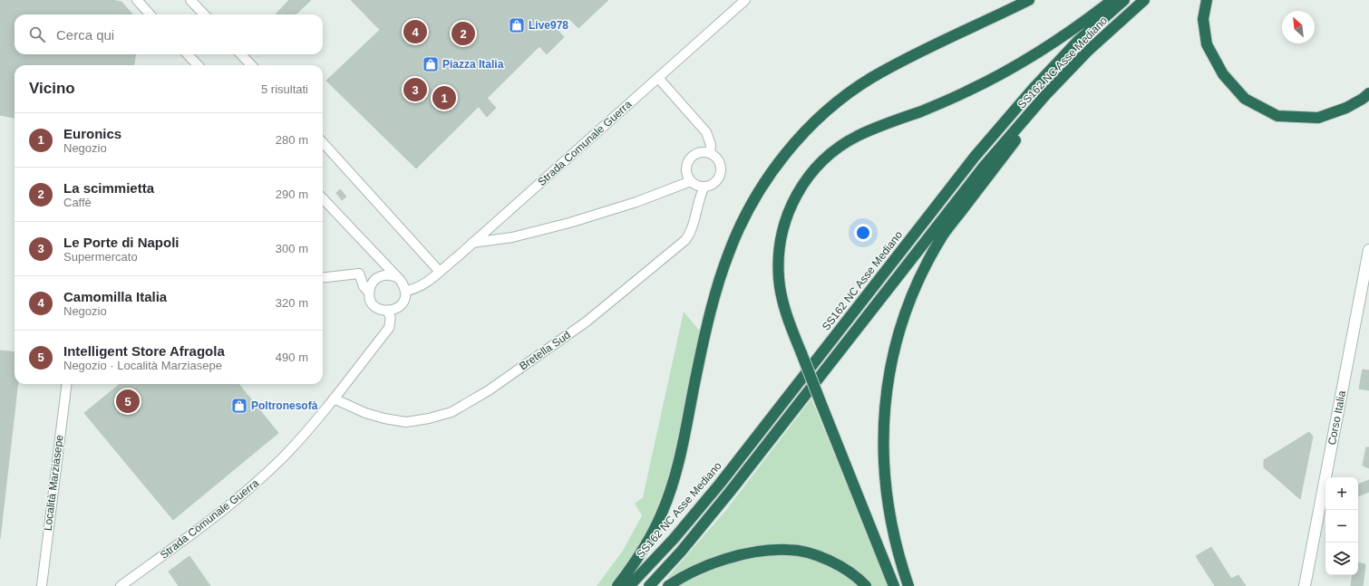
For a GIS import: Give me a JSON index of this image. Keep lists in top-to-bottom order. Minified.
{"streets":{"highway":["SS162 NC Asse Mediano"],"main road":["Corso Italia"],"street":["Strada Comunale Guerra","Bretella Sud","Località Marziasepe"]},"crossings":[["Strada Comunale Guerra","Bretella Sud"]],"places":{"shop":["Live978","Piazza Italia","Poltronesofà"]},"north":"top left","page":{"search":"Cerca qui","pins":["4","2","3","1","5"],"heading":["Vicino","5 risultati"],"list":[{"mark":"1","name":"Euronics","note":"Negozio","value":"280 m"},{"mark":"2","name":"La scimmietta","note":"Caffè","value":"290 m"},{"mark":"3","name":"Le Porte di Napoli","note":"Supermercato","value":"300 m"},{"mark":"4","name":"Camomilla Italia","note":"Negozio","value":"320 m"},{"mark":"5","name":"Intelligent Store Afragola","note":"Negozio · Località Marziasepe","value":"490 m"}],"map_buttons":["+","−"]}}
